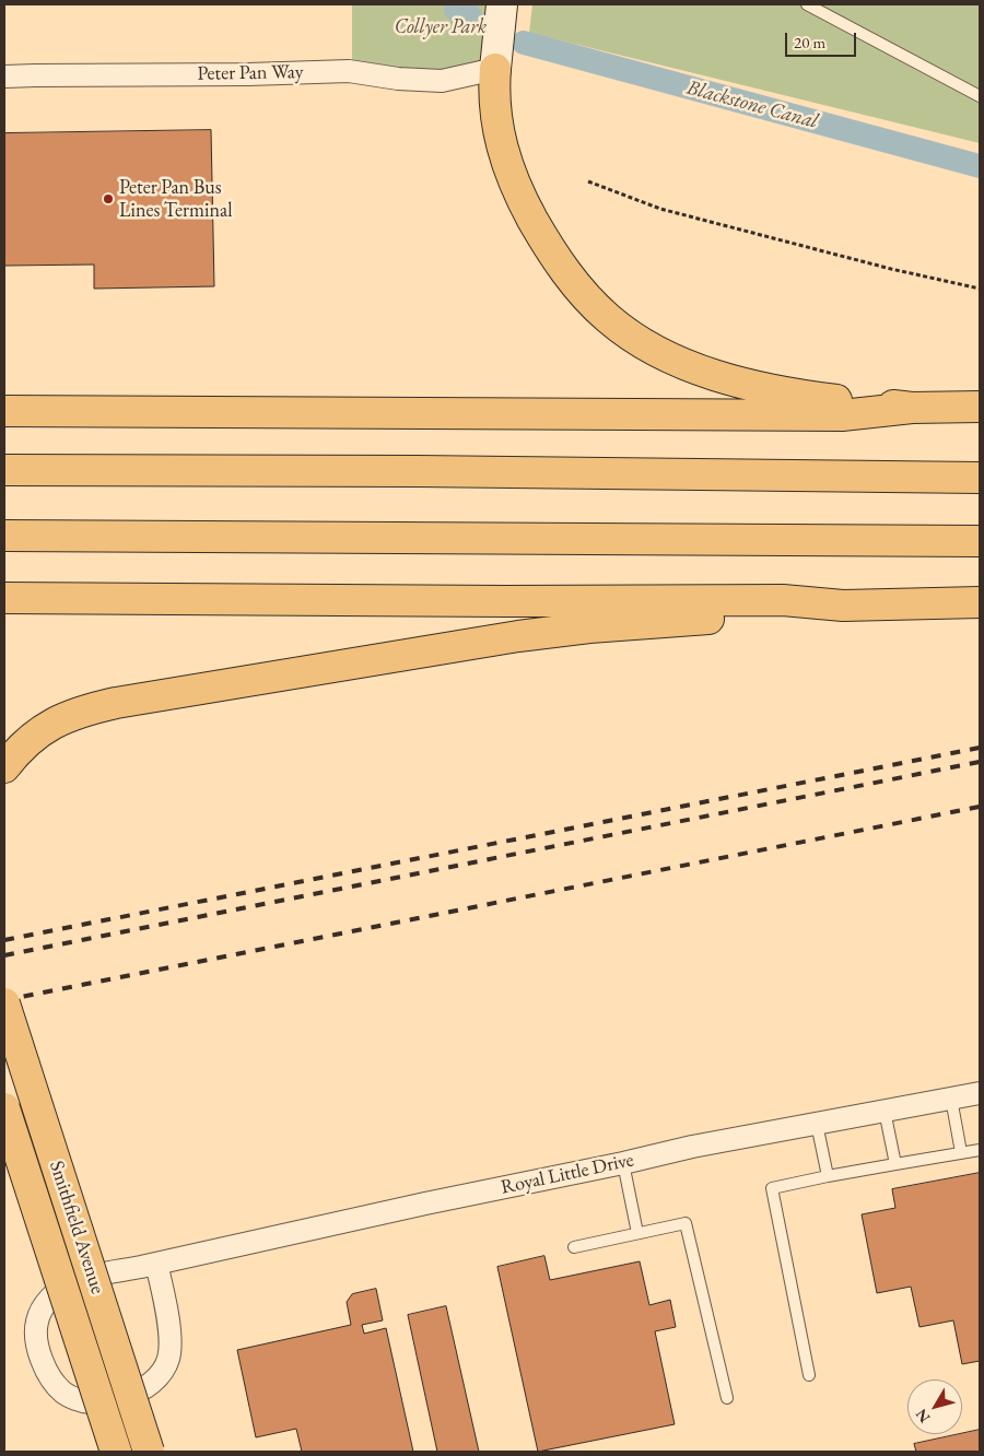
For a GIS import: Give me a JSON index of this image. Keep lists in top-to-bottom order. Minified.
{"streets":{"main road":["Smithfield Avenue"],"street":["Peter Pan Way","Royal Little Drive"]},"water":["Blackstone Canal"],"parks":["Collyer Park"],"places":["Peter Pan Bus Lines Terminal"],"scale_bar":"20 m","north":"bottom left"}
